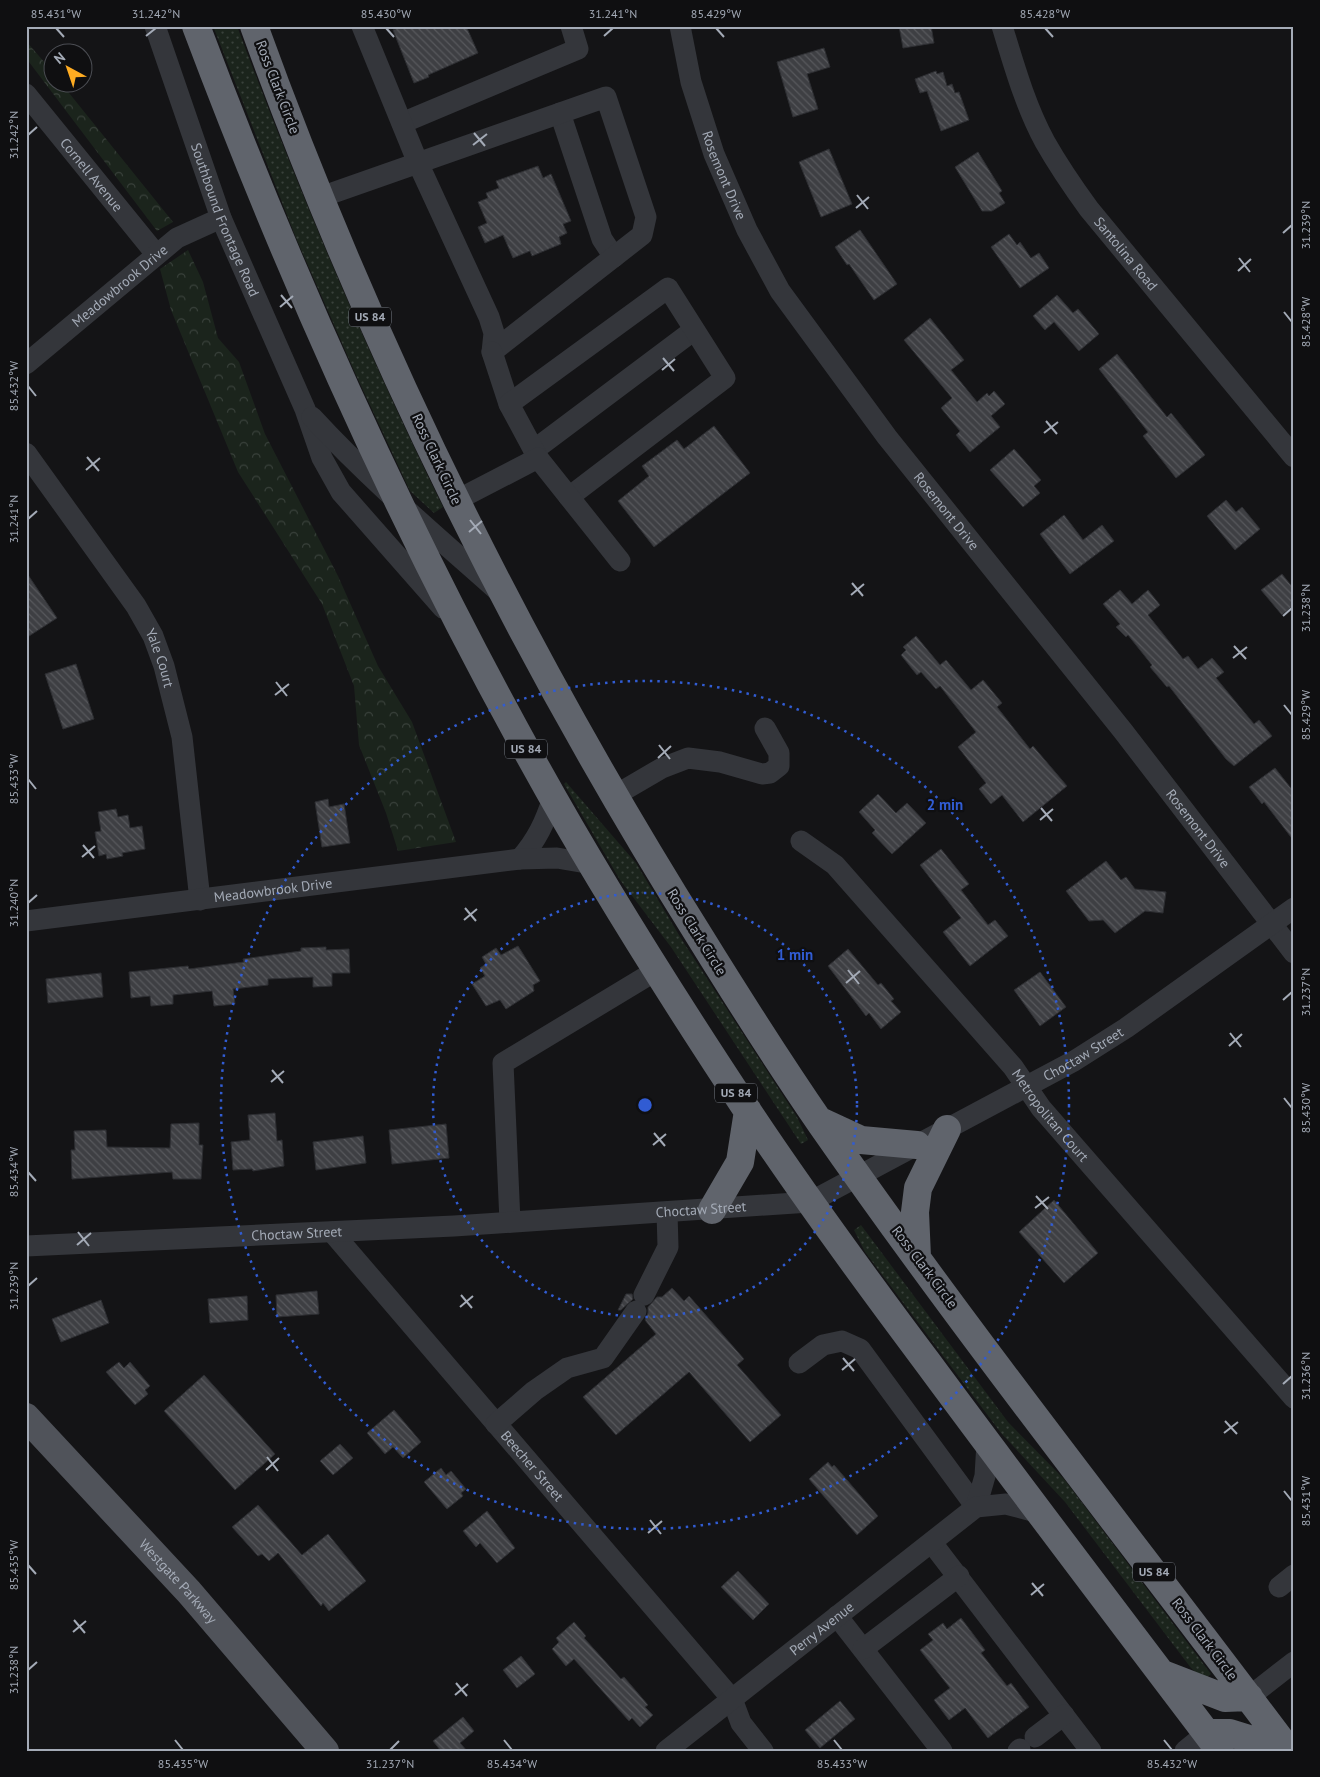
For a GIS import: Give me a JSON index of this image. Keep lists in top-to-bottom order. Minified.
{"streets":{"highway":["Ross Clark Circle","US 84"],"main road":["Westgate Parkway"],"street":["Cornell Avenue","Rosemont Drive","Southbound Frontage Road","Santolina Road","Meadowbrook Drive","Yale Court","Choctaw Street","Metropolitan Court","Beecher Street","Perry Avenue"]},"crossings":[["Ross Clark Circle","Southbound Frontage Road"],["Ross Clark Circle","Choctaw Street"],["Cornell Avenue","Meadowbrook Drive"],["Rosemont Drive","Choctaw Street"],["Southbound Frontage Road","Meadowbrook Drive"],["Southbound Frontage Road","US 84"],["Meadowbrook Drive","US 84"],["Meadowbrook Drive","Yale Court"],["US 84","Choctaw Street"],["Choctaw Street","Metropolitan Court"],["Choctaw Street","Beecher Street"],["Beecher Street","Perry Avenue"]],"north":"top left","coordinates":["85.431°W","31.242°N","85.430°W","31.241°N","85.429°W","85.428°W","31.239°N","85.432°W","31.238°N","85.433°W","31.240°N","31.237°N","85.434°W","31.236°N","85.435°W"],"rings":["2 min","1 min"]}
